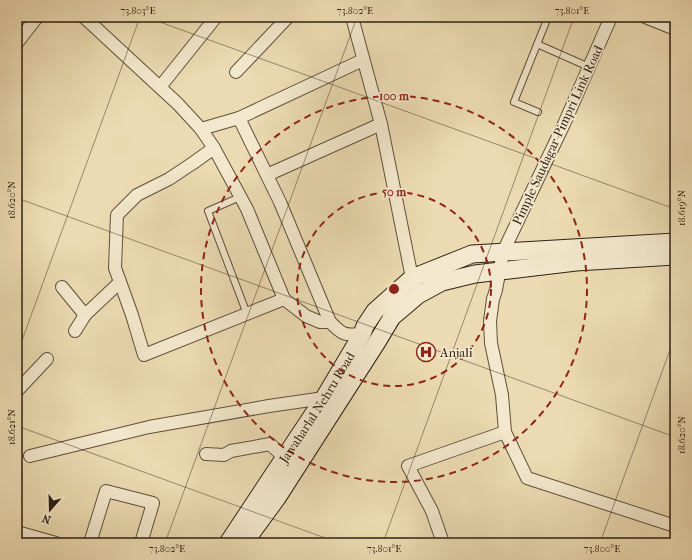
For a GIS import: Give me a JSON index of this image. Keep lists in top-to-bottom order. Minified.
{"streets":{"street":["Pimple Saudagar-Pimpri Link Road","Jawaharlal Nehru Road"]},"places":{"hospital":["Anjali"]},"north":"bottom","coordinates":["73.803°E","73.802°E","73.801°E","18.620°N","18.619°N","18.621°N","73.800°E"],"rings":["100 m","50 m"]}
